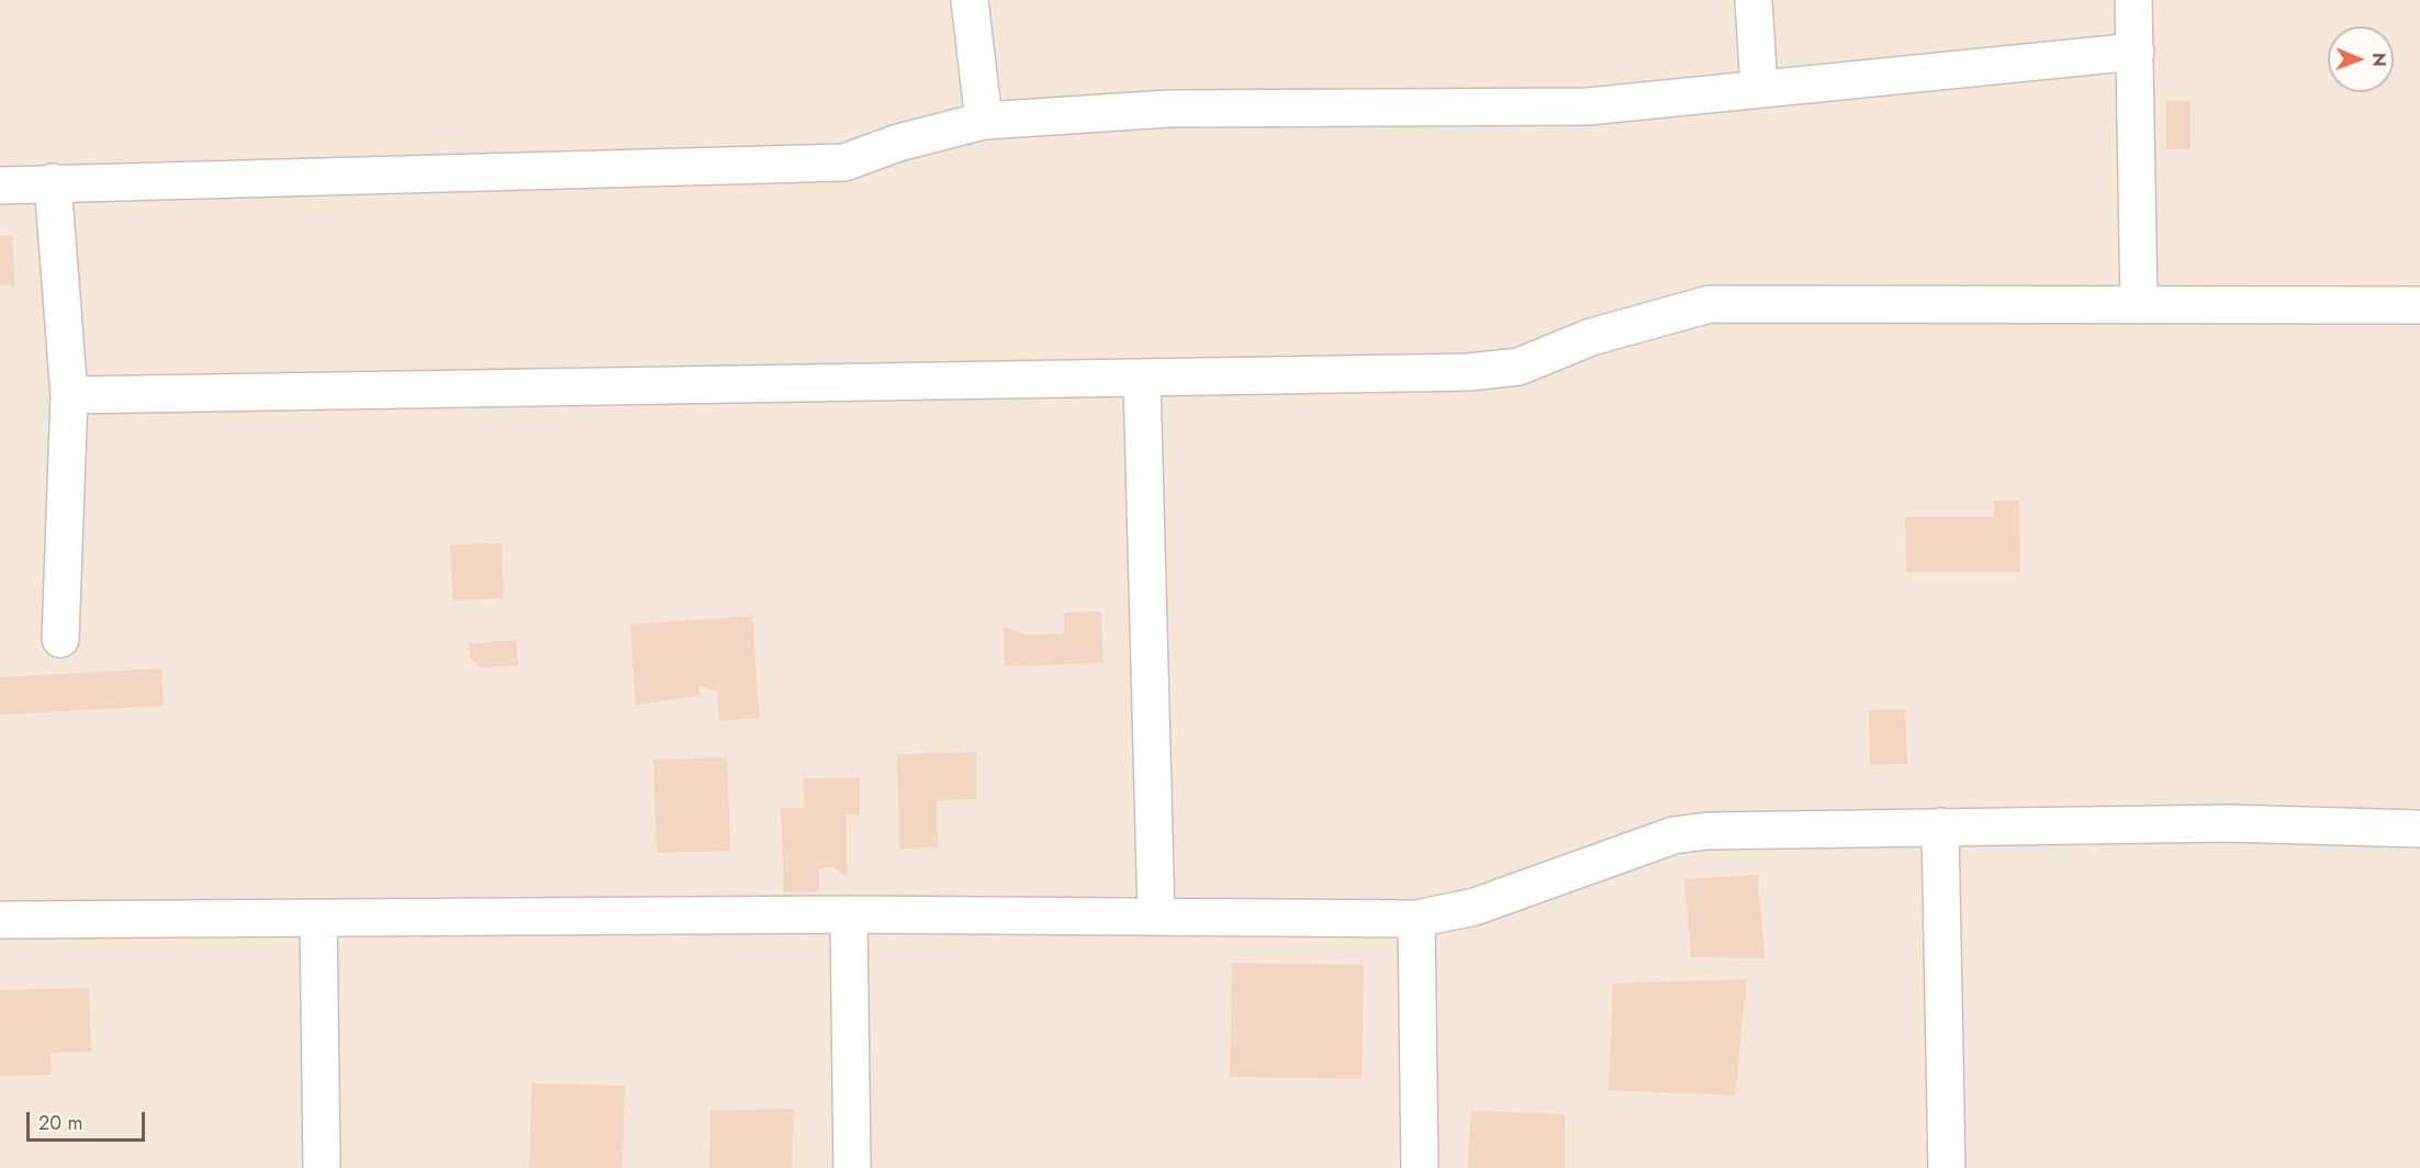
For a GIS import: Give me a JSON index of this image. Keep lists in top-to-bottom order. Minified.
{"scale_bar":"20 m","north":"right"}
